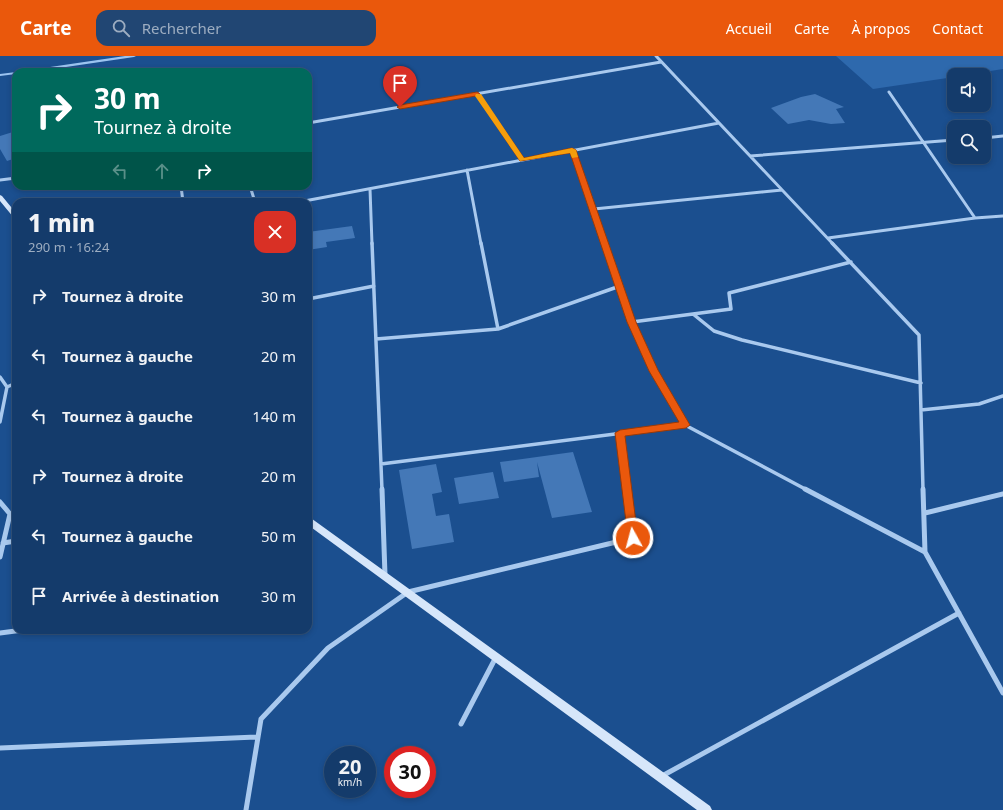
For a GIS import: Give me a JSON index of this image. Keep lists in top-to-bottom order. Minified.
{"page":{"header":"Carte","search":"Rechercher","nav":["Accueil","Carte","À propos","Contact"],"turn":["30 m","Tournez à droite"],"heading":["1 min","290 m · 16:24"],"list":[{"name":"Tournez à droite","value":"30 m"},{"name":"Tournez à gauche","value":"20 m"},{"name":"Tournez à gauche","value":"140 m"},{"name":"Tournez à droite","value":"20 m"},{"name":"Tournez à gauche","value":"50 m"},{"name":"Arrivée à destination","value":"30 m"}],"speed":"20 km/h","limit":"30"}}
